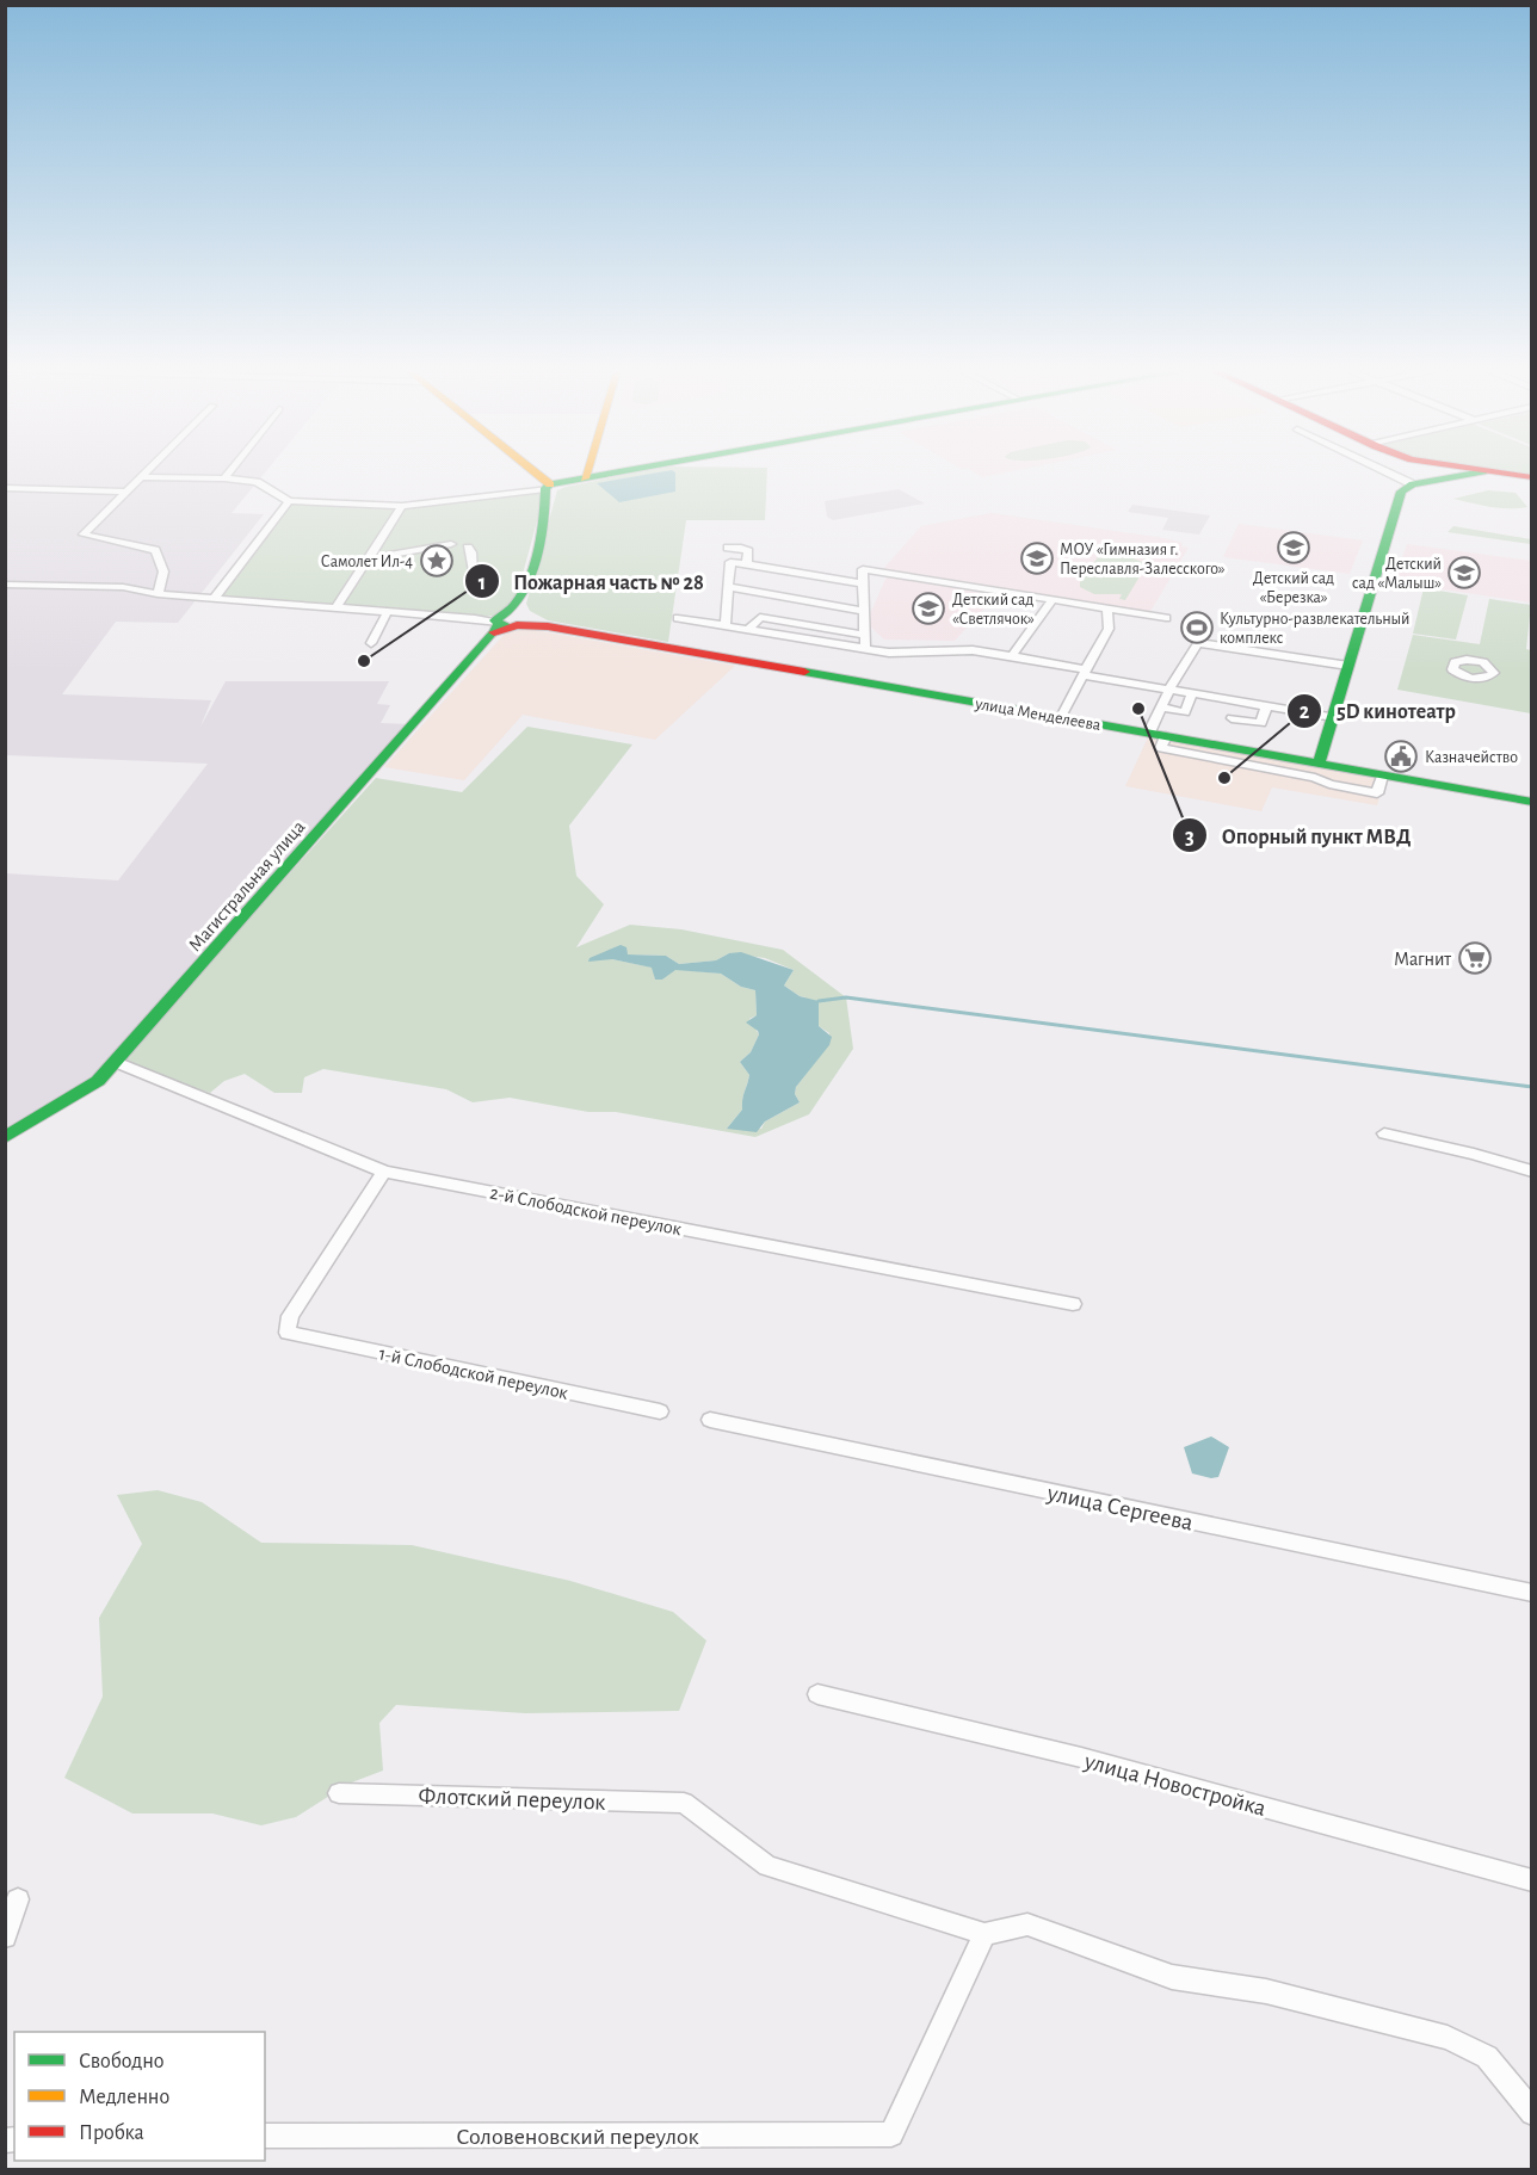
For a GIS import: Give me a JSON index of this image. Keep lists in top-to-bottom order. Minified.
{"streets":{"main road":["улица Менделеева","Магистральная улица"],"street":["2-й Слободской переулок","1-й Слободской переулок","улица Сергеева","улица Новостройка","Флотский переулок","Соловеновский переулок"]},"crossings":[["улица Менделеева","Магистральная улица"],["Магистральная улица","2-й Слободской переулок"],["2-й Слободской переулок","1-й Слободской переулок"],["Флотский переулок","Соловеновский переулок"]],"places":{"school or university":["Детский сад «Березка»","МОУ «Гимназия г. Переславля-Залесского»","Детский сад «Малыш»","Детский сад «Светлячок»"],"place":["Самолет Ил-4"],"sports":["Культурно-развлекательный комплекс"],"other":["Пожарная часть № 28","Опорный пункт МВД","5D кинотеатр"],"public building":["Казначейство"],"supermarket":["Магнит"]},"legend":["Свободно","Медленно","Пробка"]}
